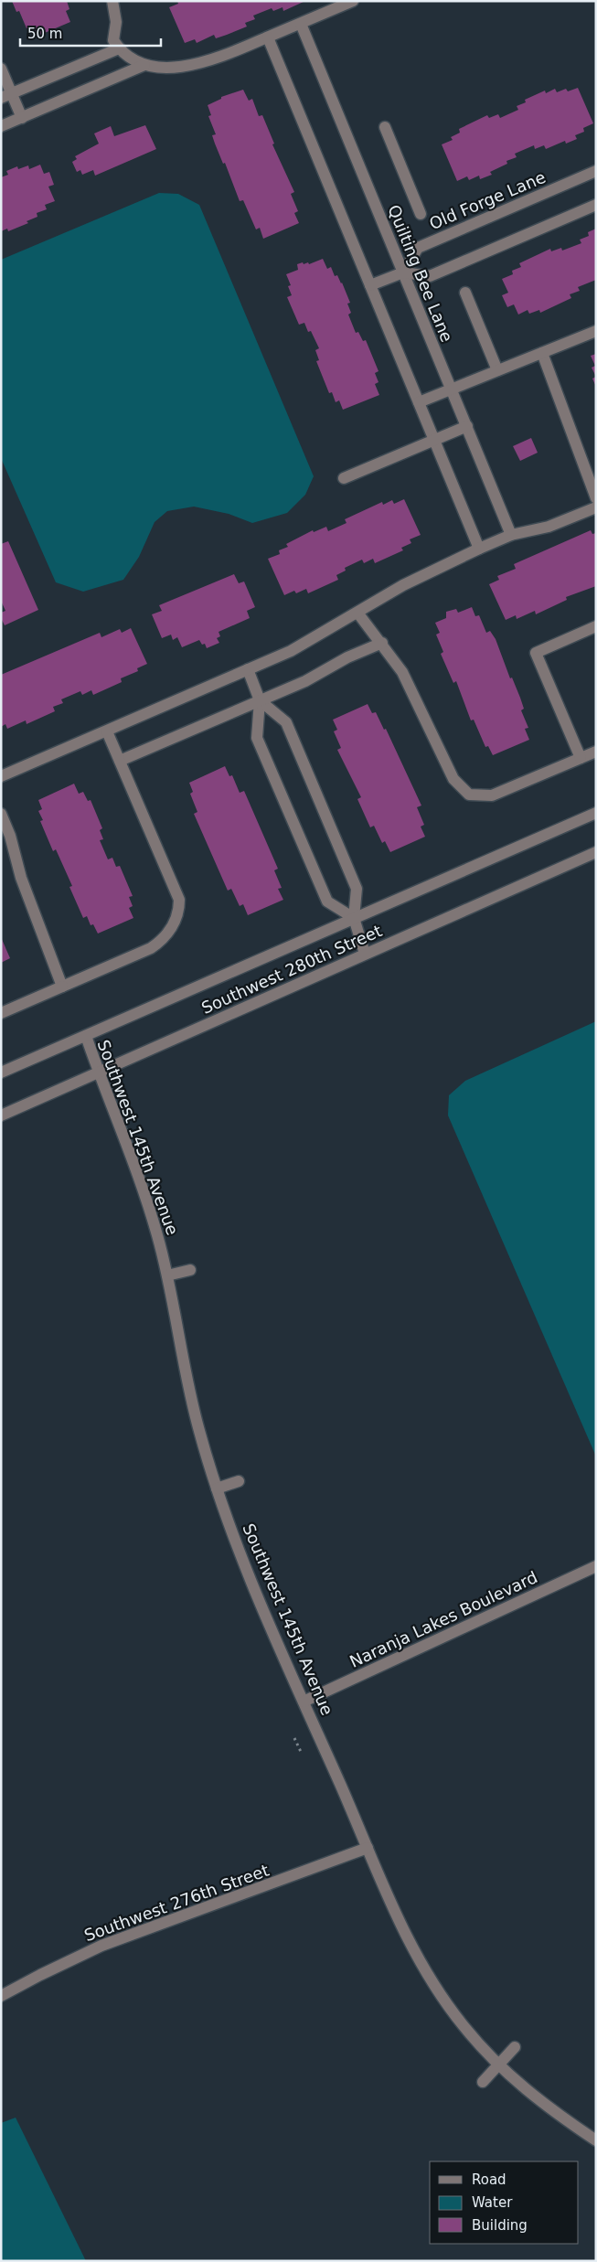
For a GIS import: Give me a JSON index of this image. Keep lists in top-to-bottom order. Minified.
{"streets":{"street":["Old Forge Lane","Quilting Bee Lane","Southwest 280th Street","Southwest 145th Avenue","Naranja Lakes Boulevard","Southwest 276th Street"]},"crossings":[["Old Forge Lane","Quilting Bee Lane"],["Southwest 280th Street","Southwest 145th Avenue"],["Southwest 145th Avenue","Naranja Lakes Boulevard"],["Southwest 145th Avenue","Southwest 276th Street"]],"legend":["Road","Water","Building"],"scale_bar":"50 m"}
